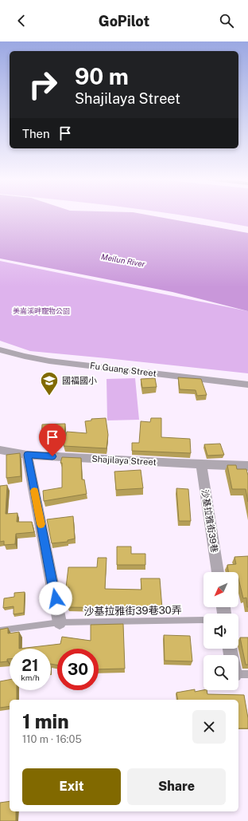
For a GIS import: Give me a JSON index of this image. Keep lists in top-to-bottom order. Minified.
{"streets":{"street":["Fu Guang Street","Shajilaya Street","沙基拉雅街39巷"],"lane":["沙基拉雅街39巷30弄"]},"crossings":[["Shajilaya Street","沙基拉雅街39巷"]],"water":["Meilun River"],"parks":["美崙溪畔寵物公園"],"places":{"school or university":["國福國小"]},"north":"bottom left","page":{"header":"GoPilot","turn":["90 m","Shajilaya Street"],"then":"Then","speed":"21 km/h","limit":"30","heading":["1 min","110 m · 16:05"],"buttons":["Exit","Share"]}}
